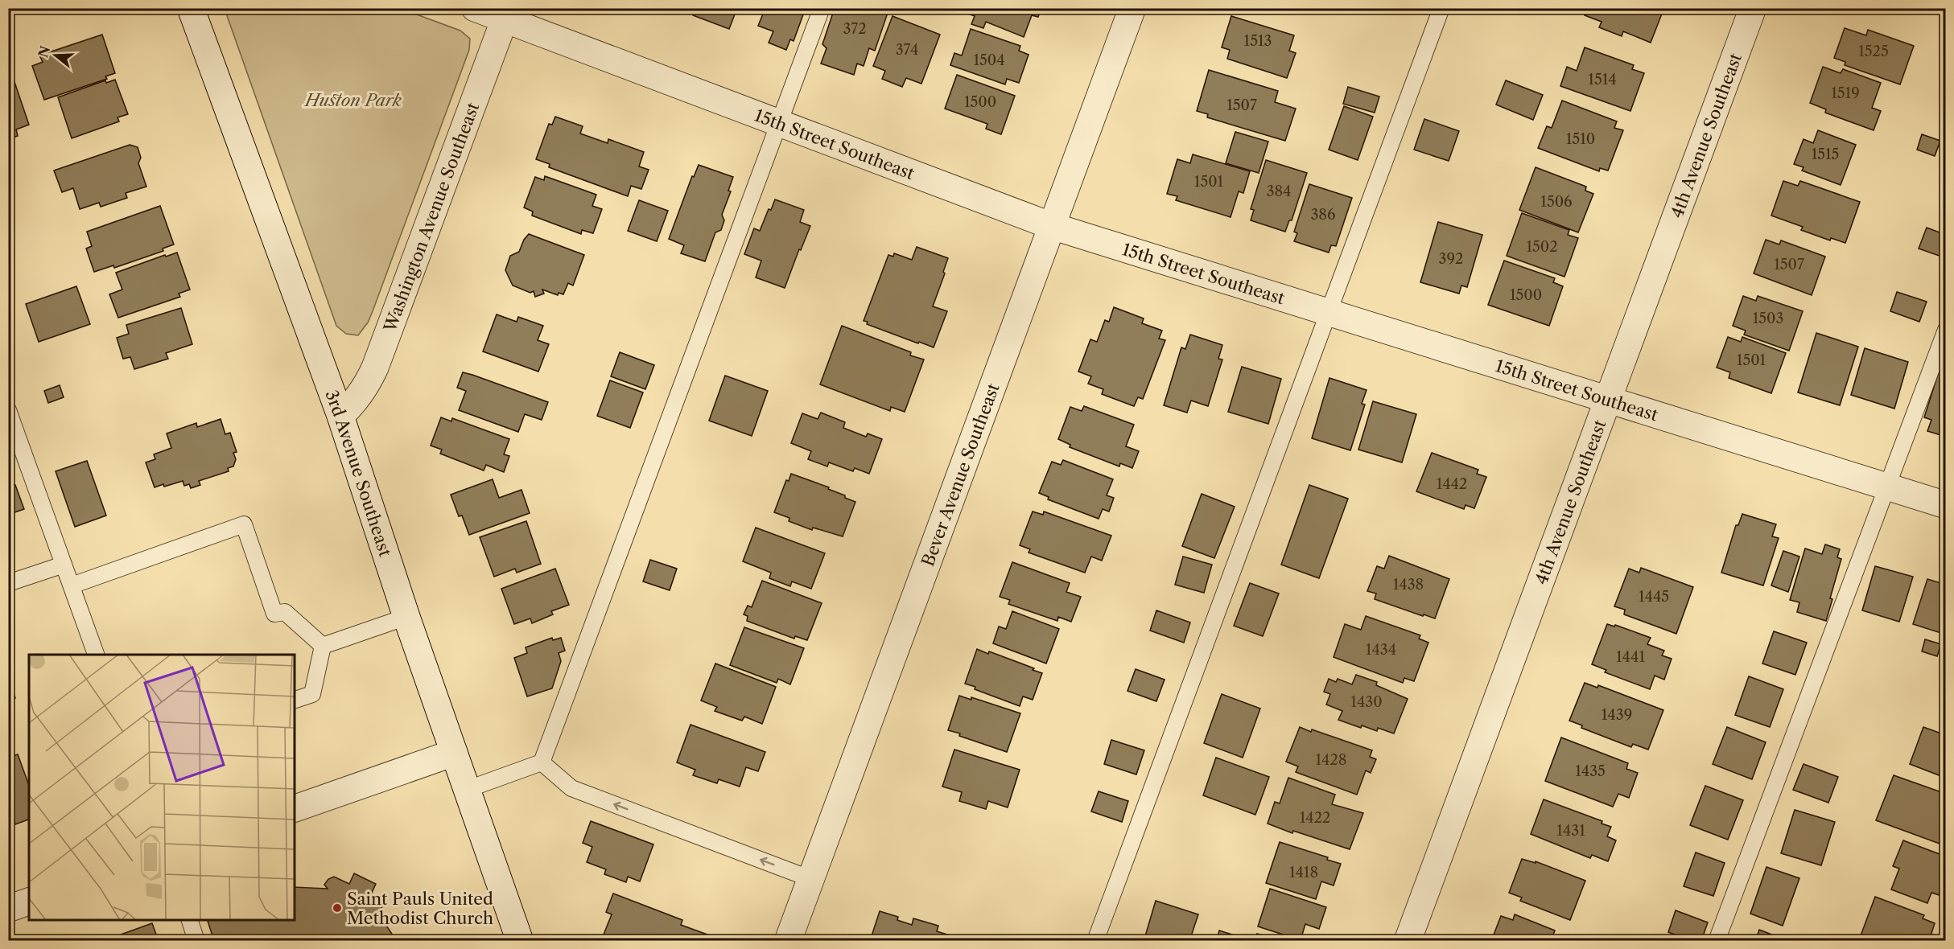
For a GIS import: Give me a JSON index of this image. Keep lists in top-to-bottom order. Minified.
{"streets":{"street":["4th Avenue Southeast","15th Street Southeast","Washington Avenue Southeast","3rd Avenue Southeast","Bever Avenue Southeast"]},"crossings":[["4th Avenue Southeast","15th Street Southeast"],["15th Street Southeast","Washington Avenue Southeast"],["15th Street Southeast","Bever Avenue Southeast"],["Washington Avenue Southeast","3rd Avenue Southeast"]],"parks":["Huston Park"],"places":["Saint Pauls United Methodist Church"],"house_numbers":["372","1513","374","1525","1504","1514","1519","1500","1507","1510","1515","1501","384","1506","386","1502","392","1507","1500","1503","1501","1442","1438","1445","1434","1441","1430","1439","1428","1435","1422","1431","1418"],"north":"left"}
